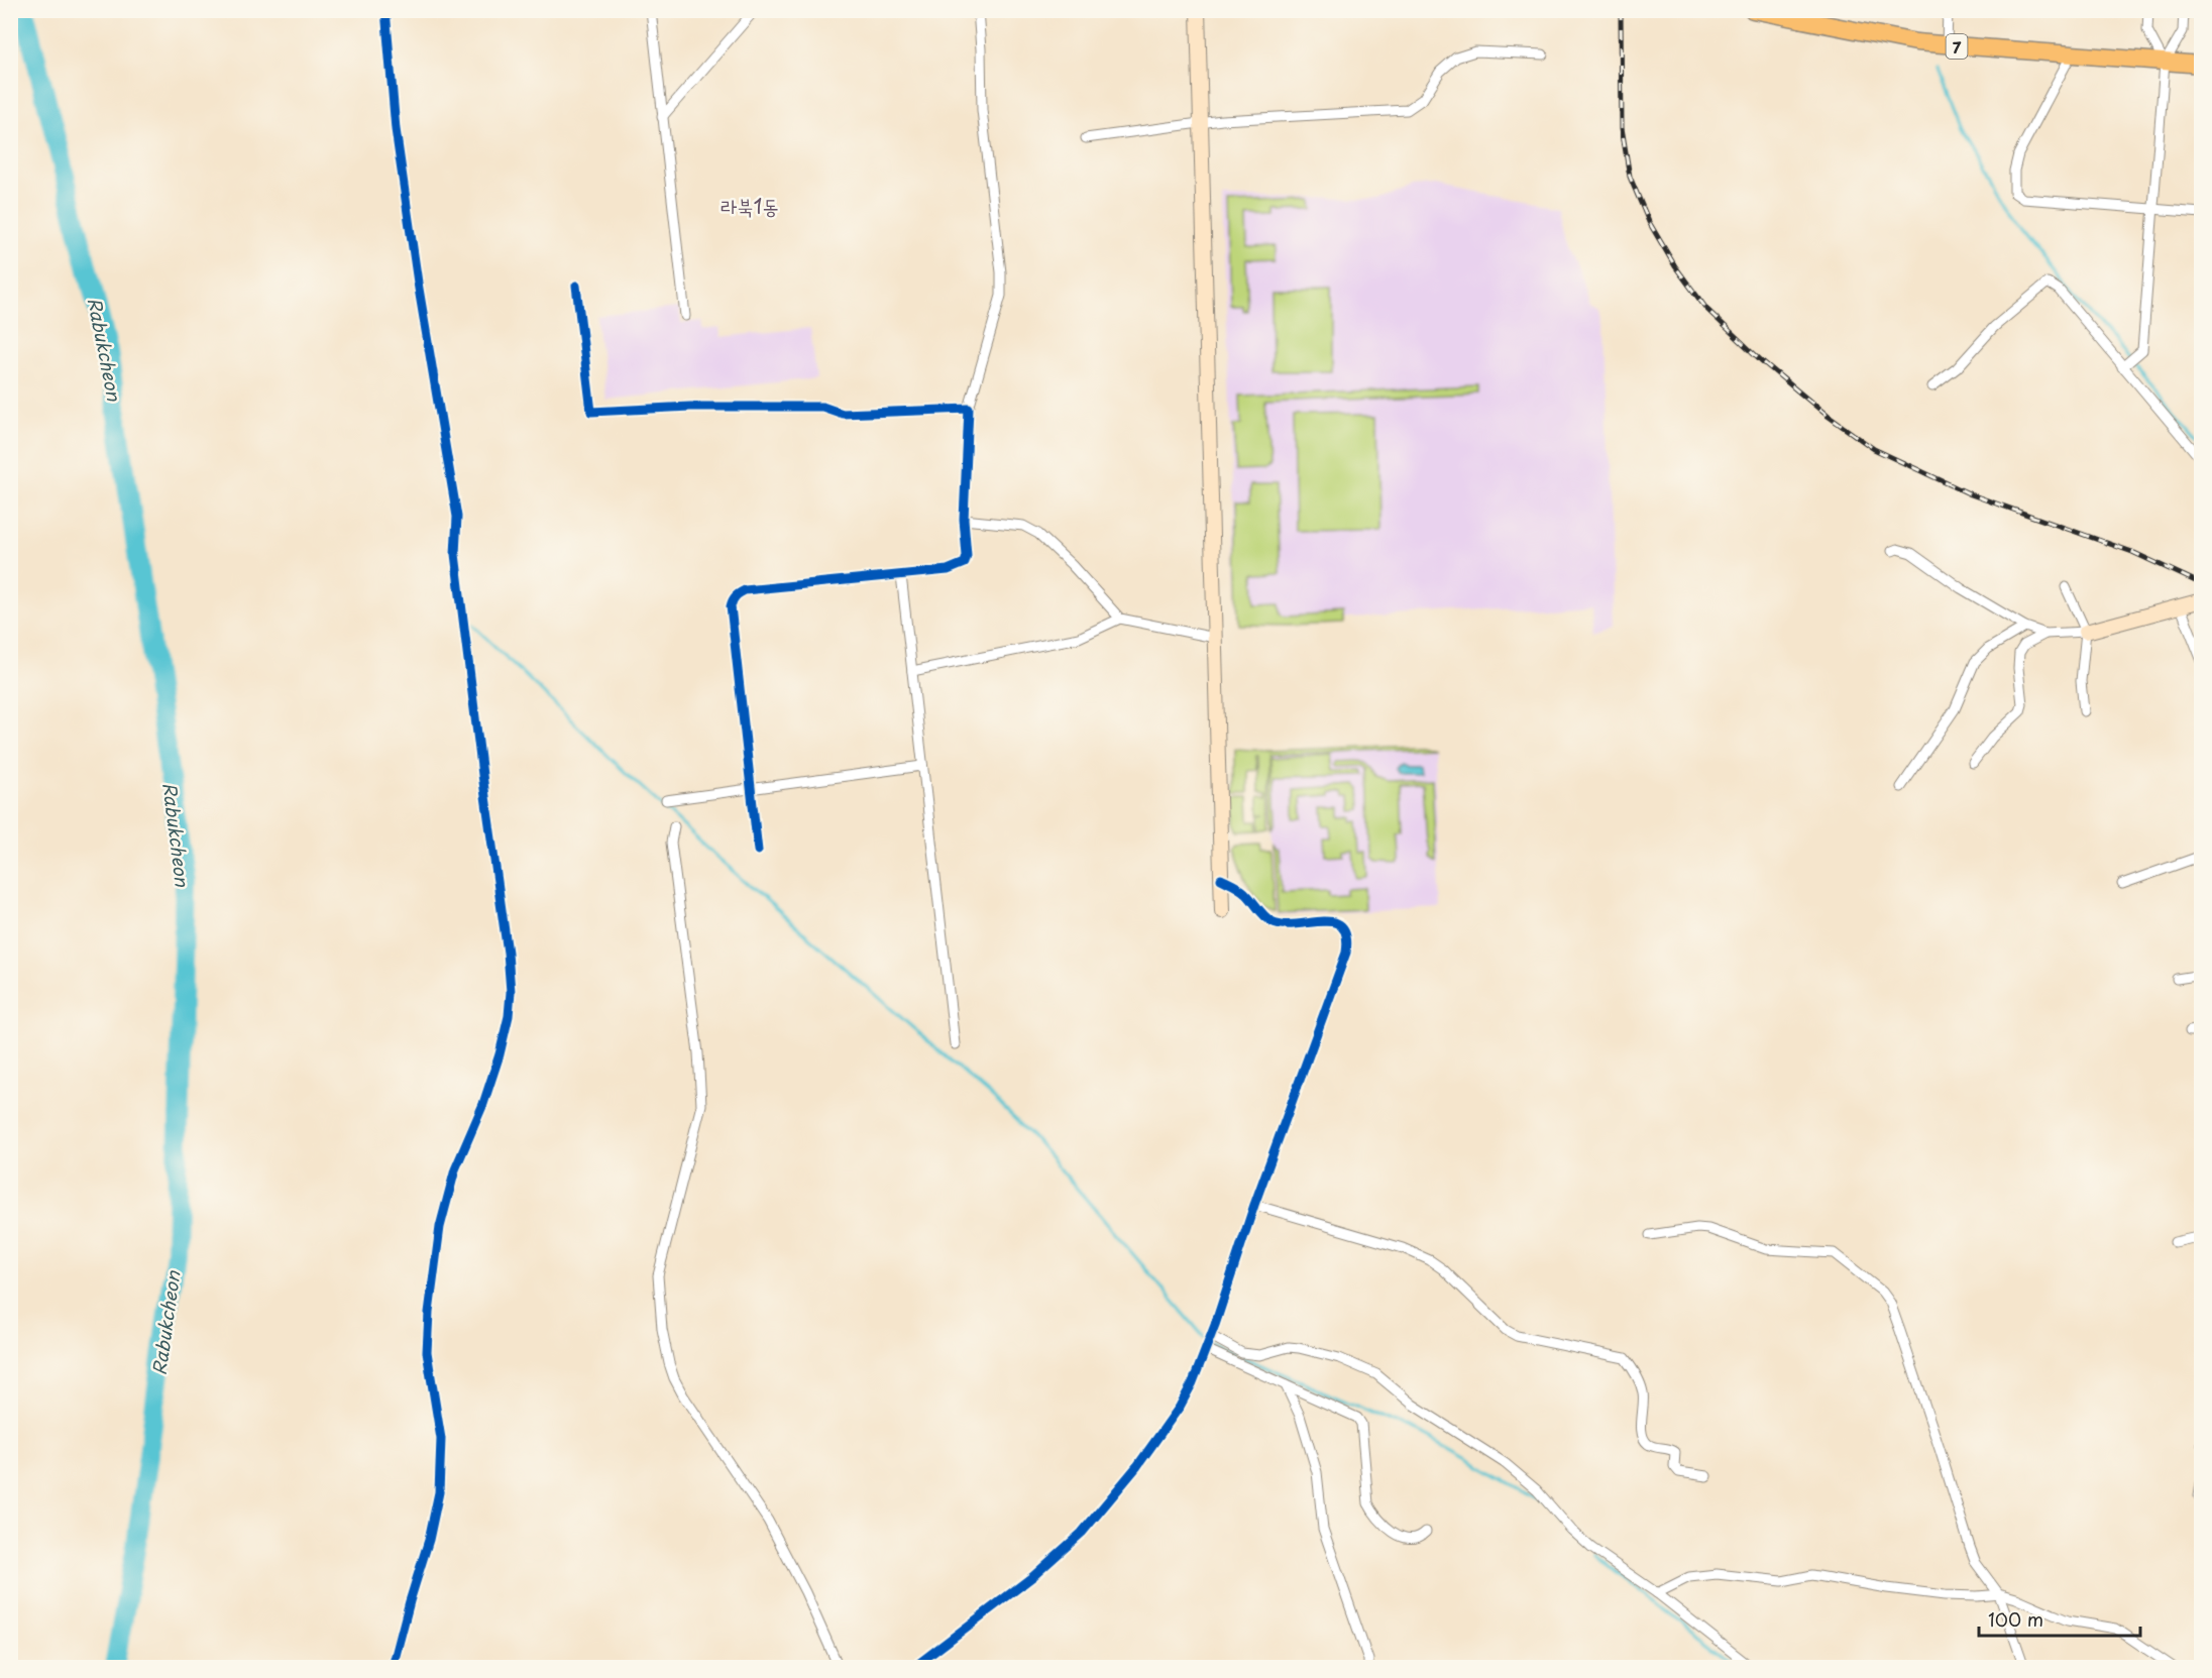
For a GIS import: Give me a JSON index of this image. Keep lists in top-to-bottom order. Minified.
{"streets":{"highway":["7"]},"districts":["라북1동"],"water":["Rabukcheon"],"scale_bar":"100 m"}
